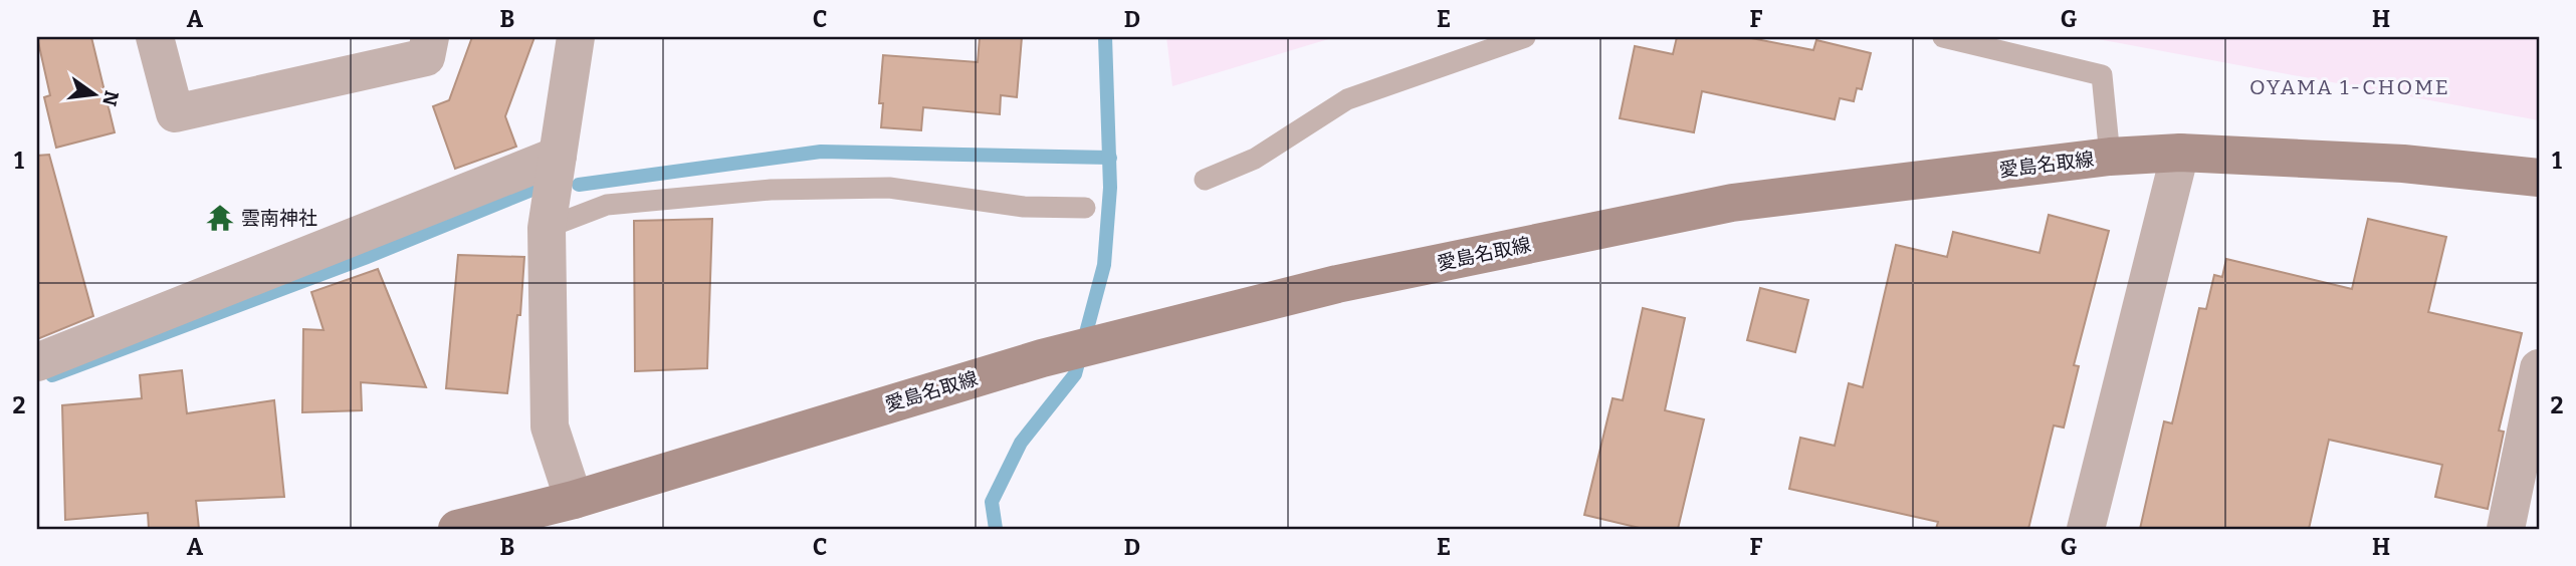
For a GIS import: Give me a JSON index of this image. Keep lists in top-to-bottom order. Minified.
{"streets":{"main road":["愛島名取線"]},"districts":["OYAMA 1-CHOME"],"places":{"temple":["雲南神社"]},"north":"right","grid":{"columns":["A","B","C","D","E","F","G","H"],"rows":["1","2"]}}
